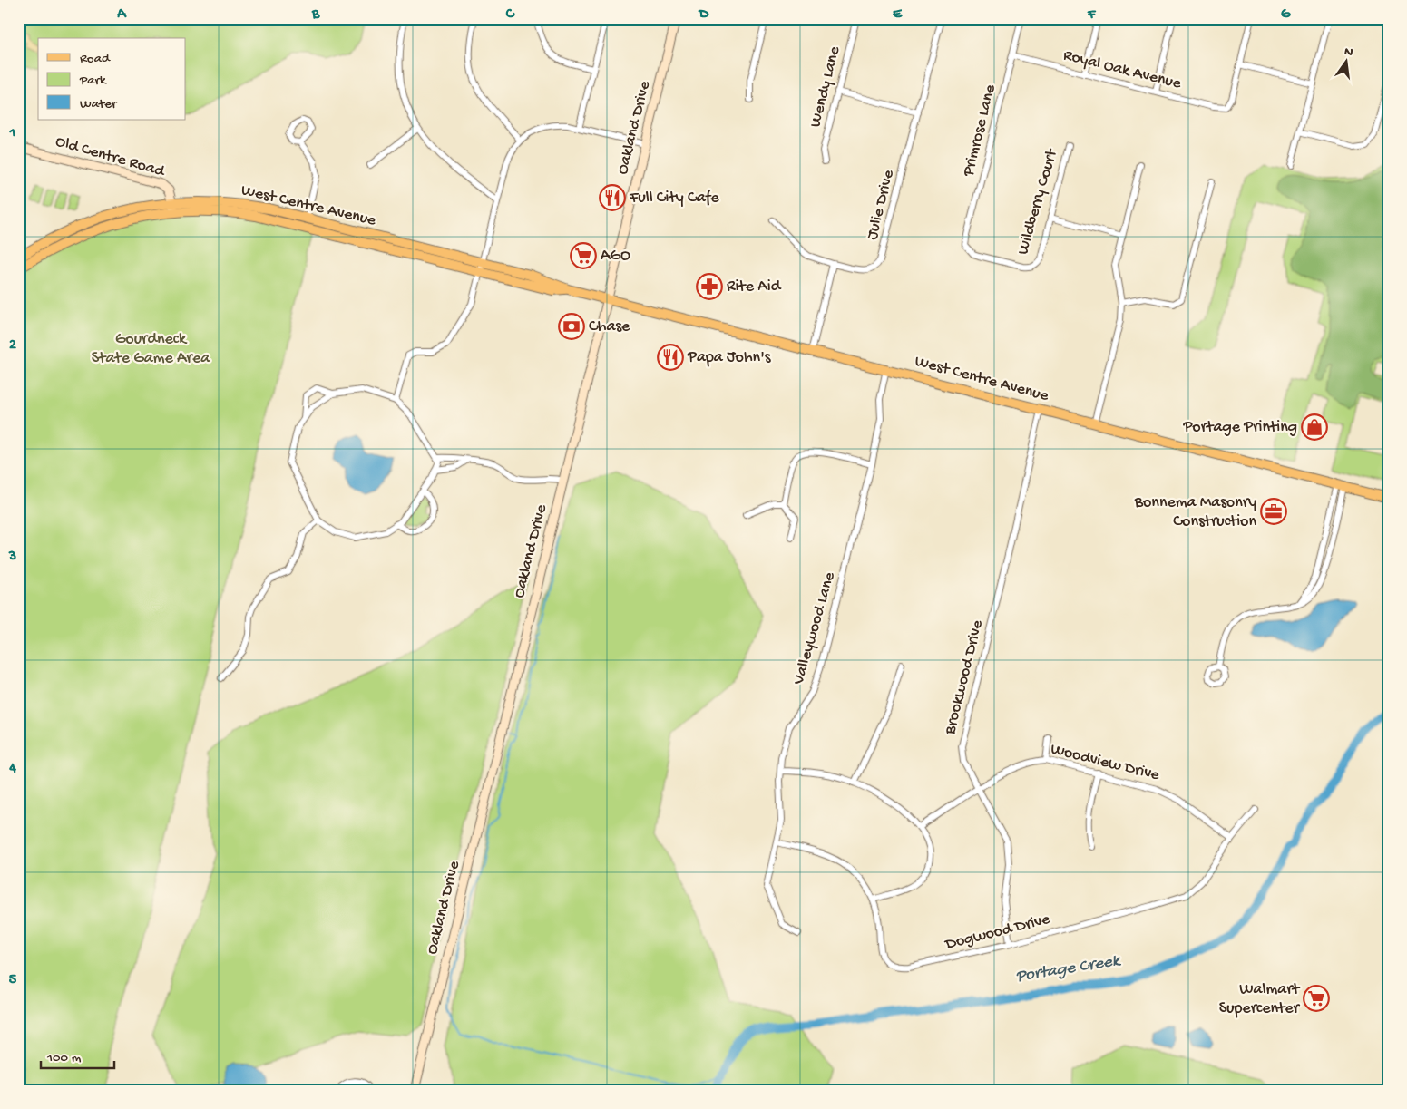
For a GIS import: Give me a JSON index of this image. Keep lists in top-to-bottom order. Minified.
{"streets":{"main road":["West Centre Avenue"],"street":["Royal Oak Avenue","Wendy Lane","Oakland Drive","Primrose Lane","Old Centre Road","Wildberry Court","Julie Drive","Valleywood Lane","Brookwood Drive","Woodview Drive","Dogwood Drive"]},"crossings":[["Royal Oak Avenue","Primrose Lane"],["Oakland Drive","West Centre Avenue"],["Primrose Lane","Wildberry Court"],["Old Centre Road","West Centre Avenue"],["West Centre Avenue","Valleywood Lane"],["West Centre Avenue","Brookwood Drive"],["Valleywood Lane","Dogwood Drive"],["Brookwood Drive","Woodview Drive"],["Brookwood Drive","Dogwood Drive"],["Woodview Drive","Dogwood Drive"]],"water":["Portage Creek"],"parks":["Gourdneck State Game Area"],"places":{"restaurant":["Full City Cafe","Papa John's"],"supermarket":["AGO","Walmart Supercenter"],"pharmacy":["Rite Aid"],"bank":["Chase"],"shop":["Portage Printing"],"office":["Bonnema Masonry Construction"]},"legend":["Road","Park","Water"],"scale_bar":"100 m","north":"top","grid":{"columns":["A","B","C","D","E","F","G"],"rows":["1","2","3","4","5"]}}
